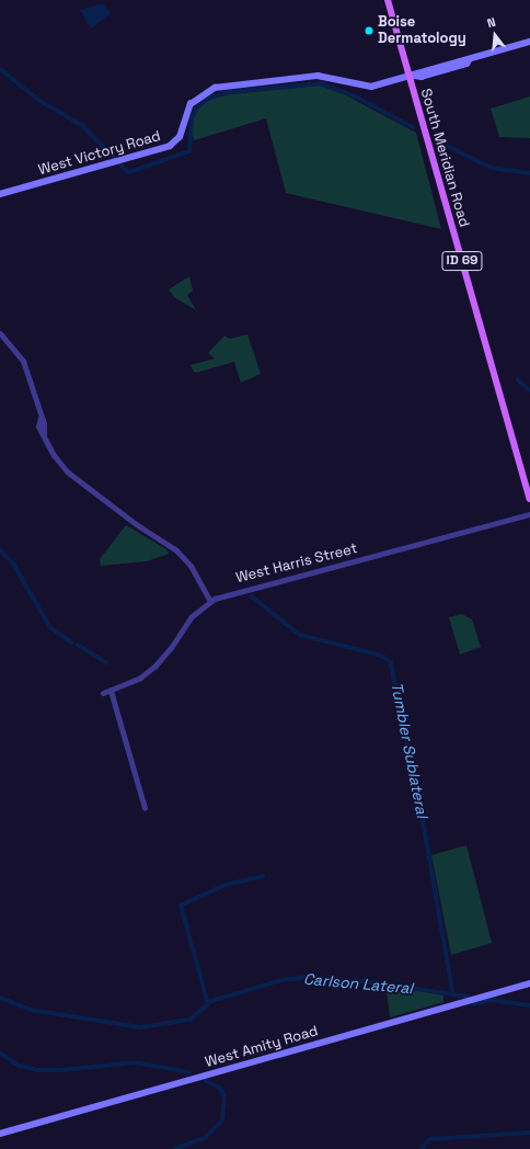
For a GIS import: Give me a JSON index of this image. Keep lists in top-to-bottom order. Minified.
{"streets":{"main road":["West Victory Road","South Meridian Road","ID 69","West Amity Road"],"street":["West Harris Street"]},"crossings":[["West Victory Road","South Meridian Road"]],"water":["Tumbler Sublateral","Carlson Lateral"],"places":["Boise Dermatology"],"north":"top"}
